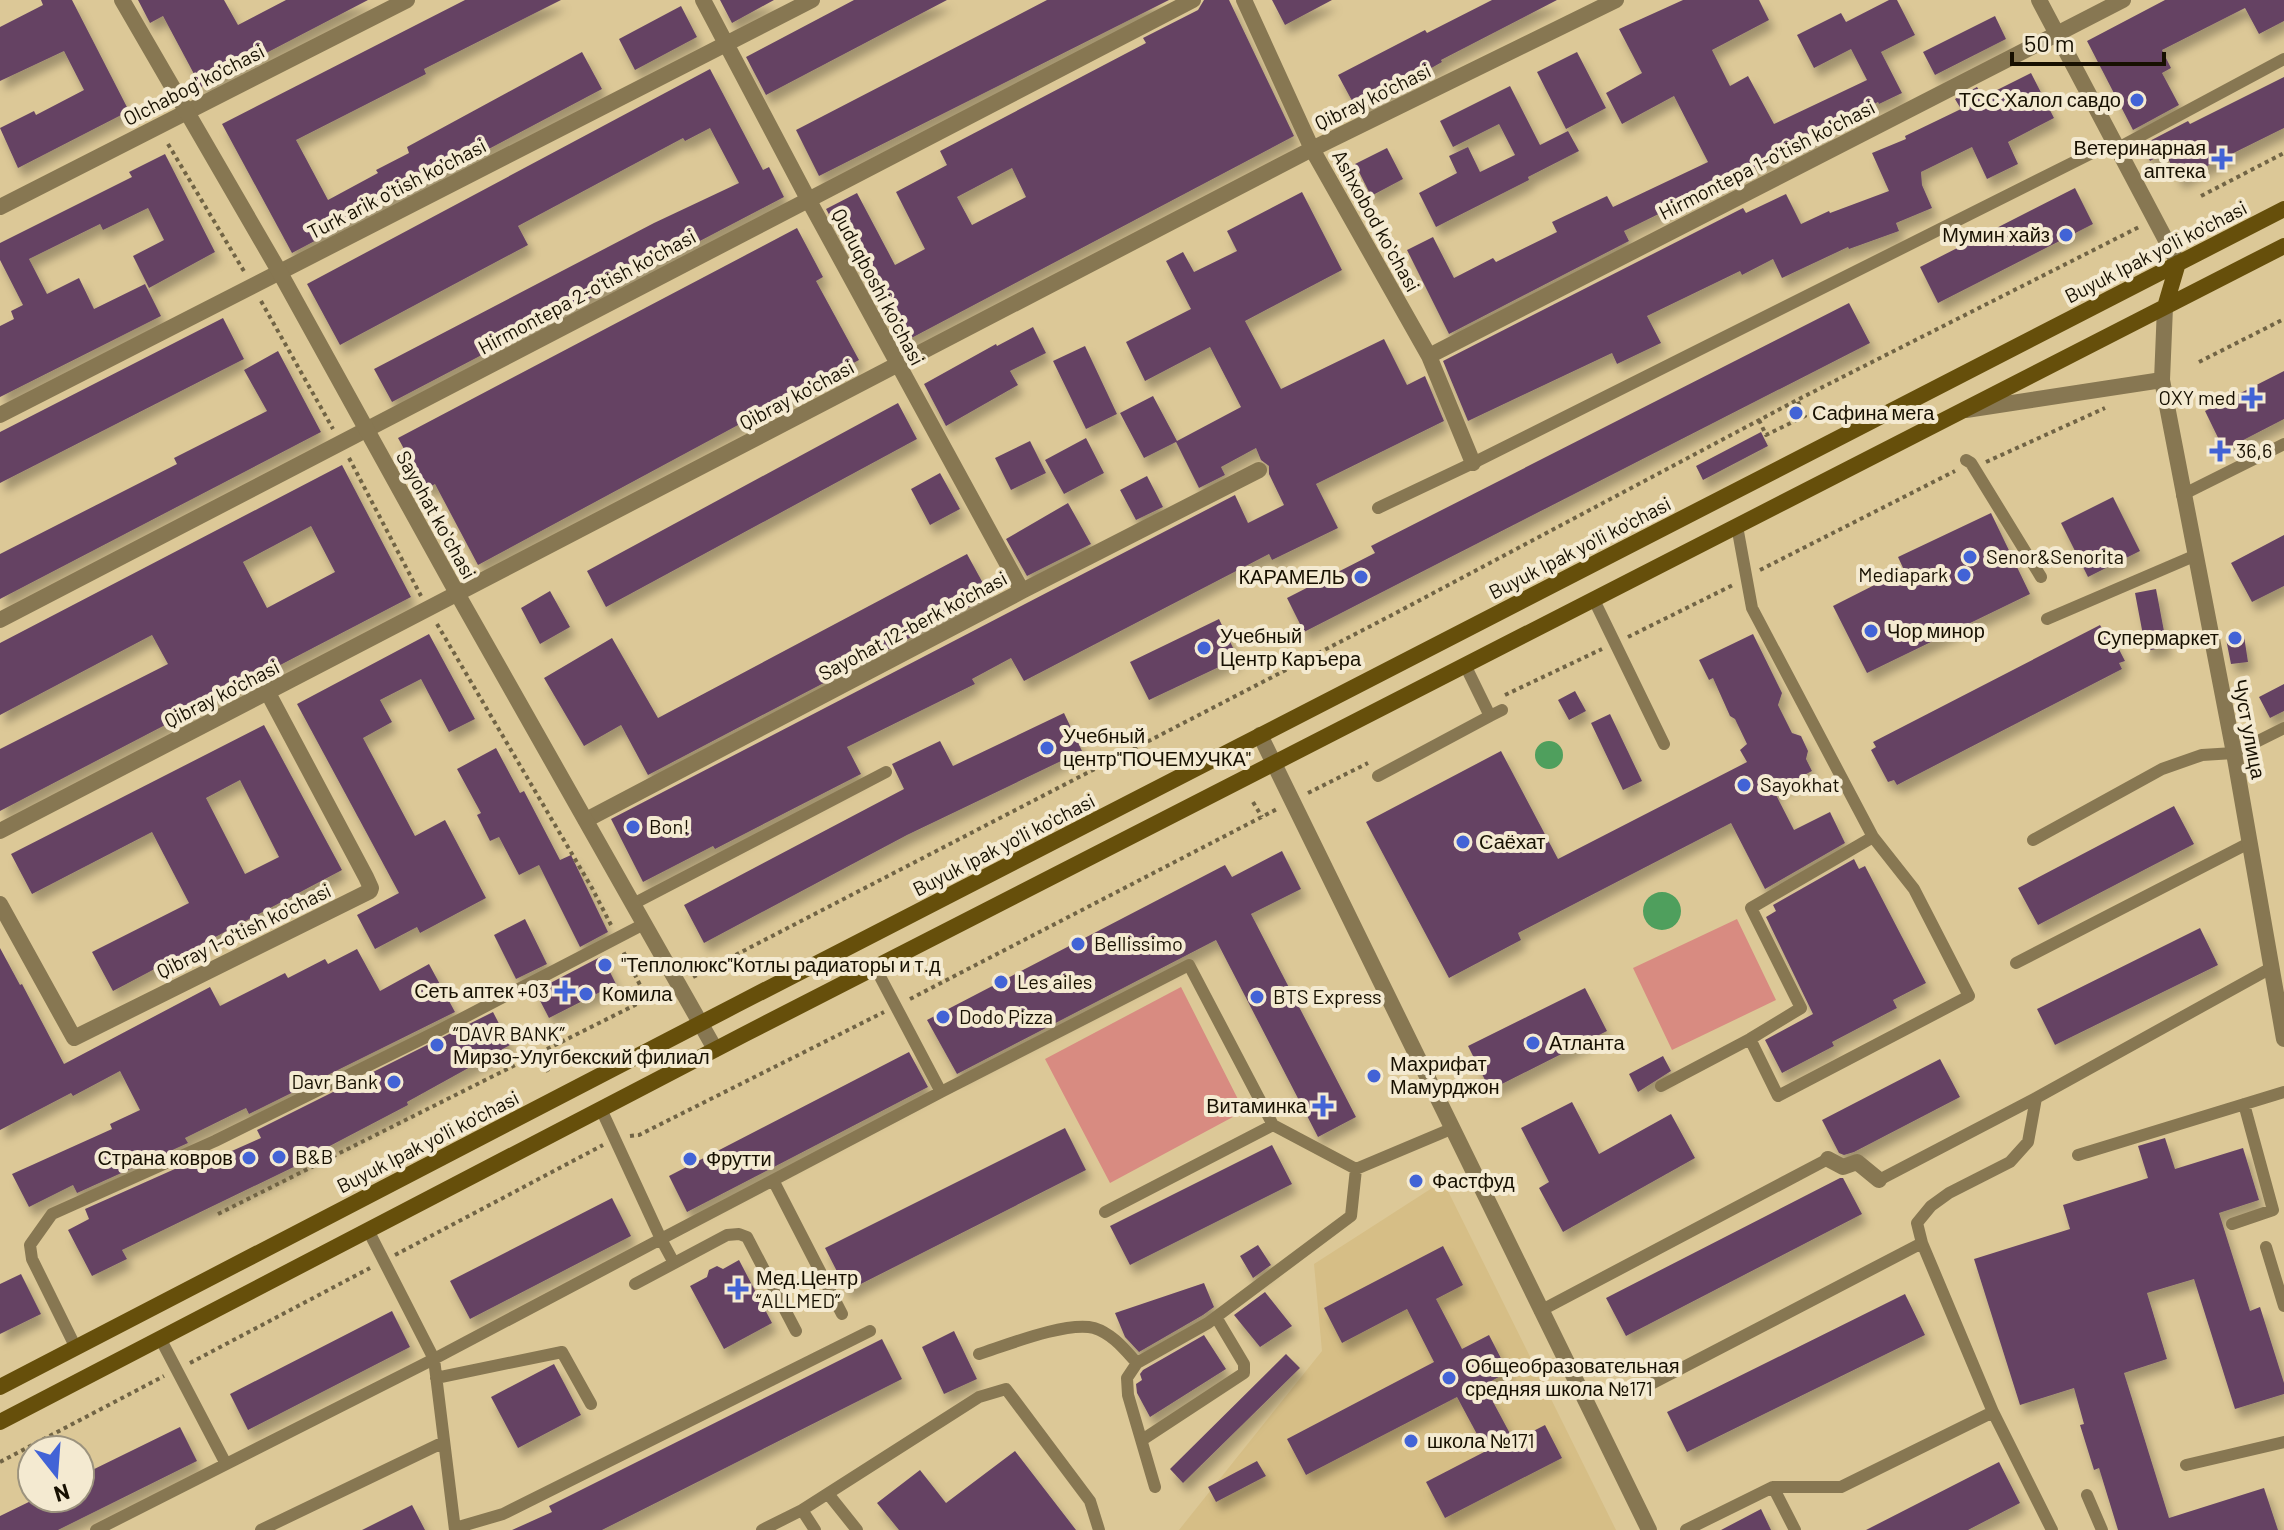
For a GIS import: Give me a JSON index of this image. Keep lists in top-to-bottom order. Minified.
{"streets":{"main road":["Buyuk Ipak yo'li ko'chasi"],"street":["Olchabog' ko'chasi","Qibray ko'chasi","Hirmontepa 1-o'tish ko'chasi","Turk arik o'tish ko'chasi","Ashxobod koʻchasi","Quduqboshi ko'chasi","Hirmontepa 2-o'tish ko'chasi","Sayohat koʻchasi","Sayohat 12-berk ko'chasi","Чуст улица","Qibray 1-o'tish ko'chasi"]},"crossings":[["Olchabog' ko'chasi","Sayohat koʻchasi"],["Qibray ko'chasi","Ashxobod koʻchasi"],["Qibray ko'chasi","Quduqboshi ko'chasi"],["Qibray ko'chasi","Sayohat koʻchasi"],["Qibray ko'chasi","Qibray 1-o'tish ko'chasi"],["Hirmontepa 1-o'tish ko'chasi","Ashxobod koʻchasi"],["Turk arik o'tish ko'chasi","Quduqboshi ko'chasi"],["Turk arik o'tish ko'chasi","Sayohat koʻchasi"],["Buyuk Ipak yo'li ko'chasi","Sayohat koʻchasi"],["Quduqboshi ko'chasi","Hirmontepa 2-o'tish ko'chasi"],["Quduqboshi ko'chasi","Sayohat 12-berk ko'chasi"],["Hirmontepa 2-o'tish ko'chasi","Sayohat koʻchasi"],["Sayohat koʻchasi","Sayohat 12-berk ko'chasi"]],"places":{"other":["ТСС Халол савдо","Мумин хайз","Сафина мега","Senor&Senorita","Mediapark","КАРАМЕЛЬ","Чор минор","Супермаркет","Учебный Центр Каръера","Учебный центр\"ПОЧЕМУЧКА\"","Sayokhat","Bon!","Саёхат","Bellissimo","\"Теплолюкс\"Котлы радиаторы и т.д","Les ailes","Комила","BTS Express","Dodo Pizza","Атланта","“DAVR BANK” Мирзо-Улугбекский филиал","Махрифат Мамурджон","Davr Bank","B&B","Страна ковров","Фрутти","Фастфуд","Общеобразовательная средняя школа №171","школа №171"],"health":["Ветеринарная аптека","OXY med","36,6","Сеть аптек +03","Витаминка","Мед.Центр “ALLMED”"]},"scale_bar":"50 m","north":"bottom"}
